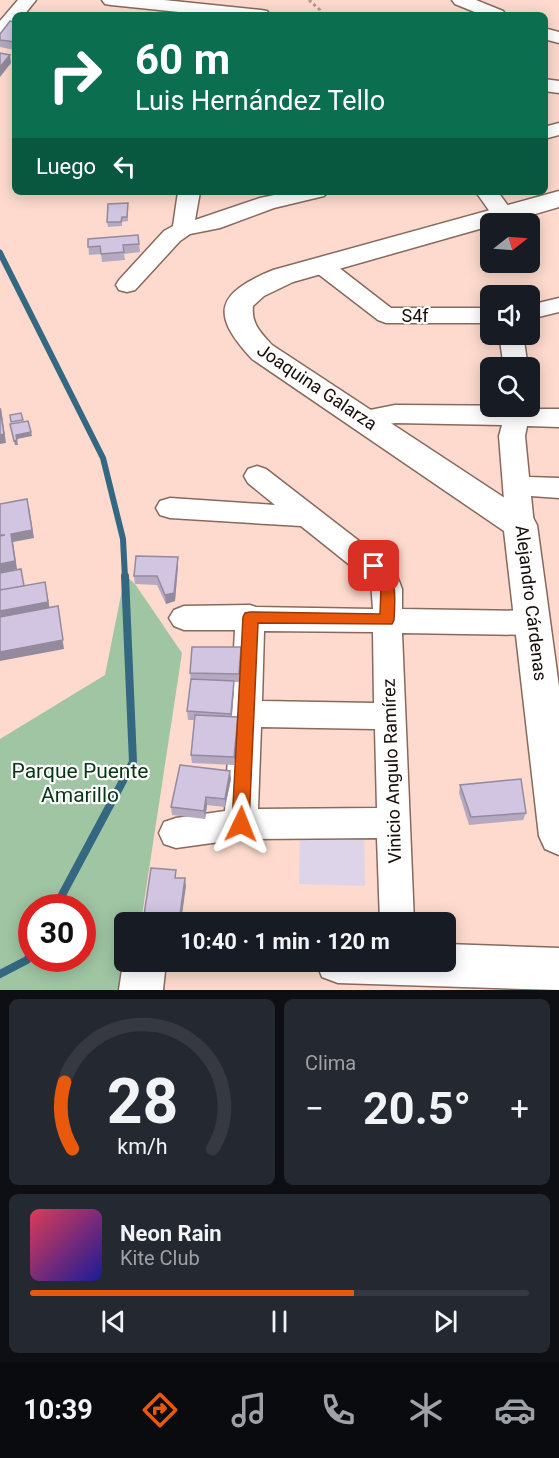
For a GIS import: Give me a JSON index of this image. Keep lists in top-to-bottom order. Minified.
{"streets":{"street":["S4f","Joaquina Galarza","Alejandro Cárdenas","Vinicio Angulo Ramírez"]},"crossings":[["S4f","Joaquina Galarza"],["Joaquina Galarza","Alejandro Cárdenas"]],"parks":["Parque Puente Amarillo"],"north":"right","page":{"turn":["60 m","Luis Hernández Tello"],"then":"Luego","limit":"30","trip":"10:40 · 1 min · 120 m","tile":"Clima","heat":["−","20.5°","+"],"song":["Neon Rain","Kite Club"],"tabs":"10:39","gauge":["28","km/h"]}}
